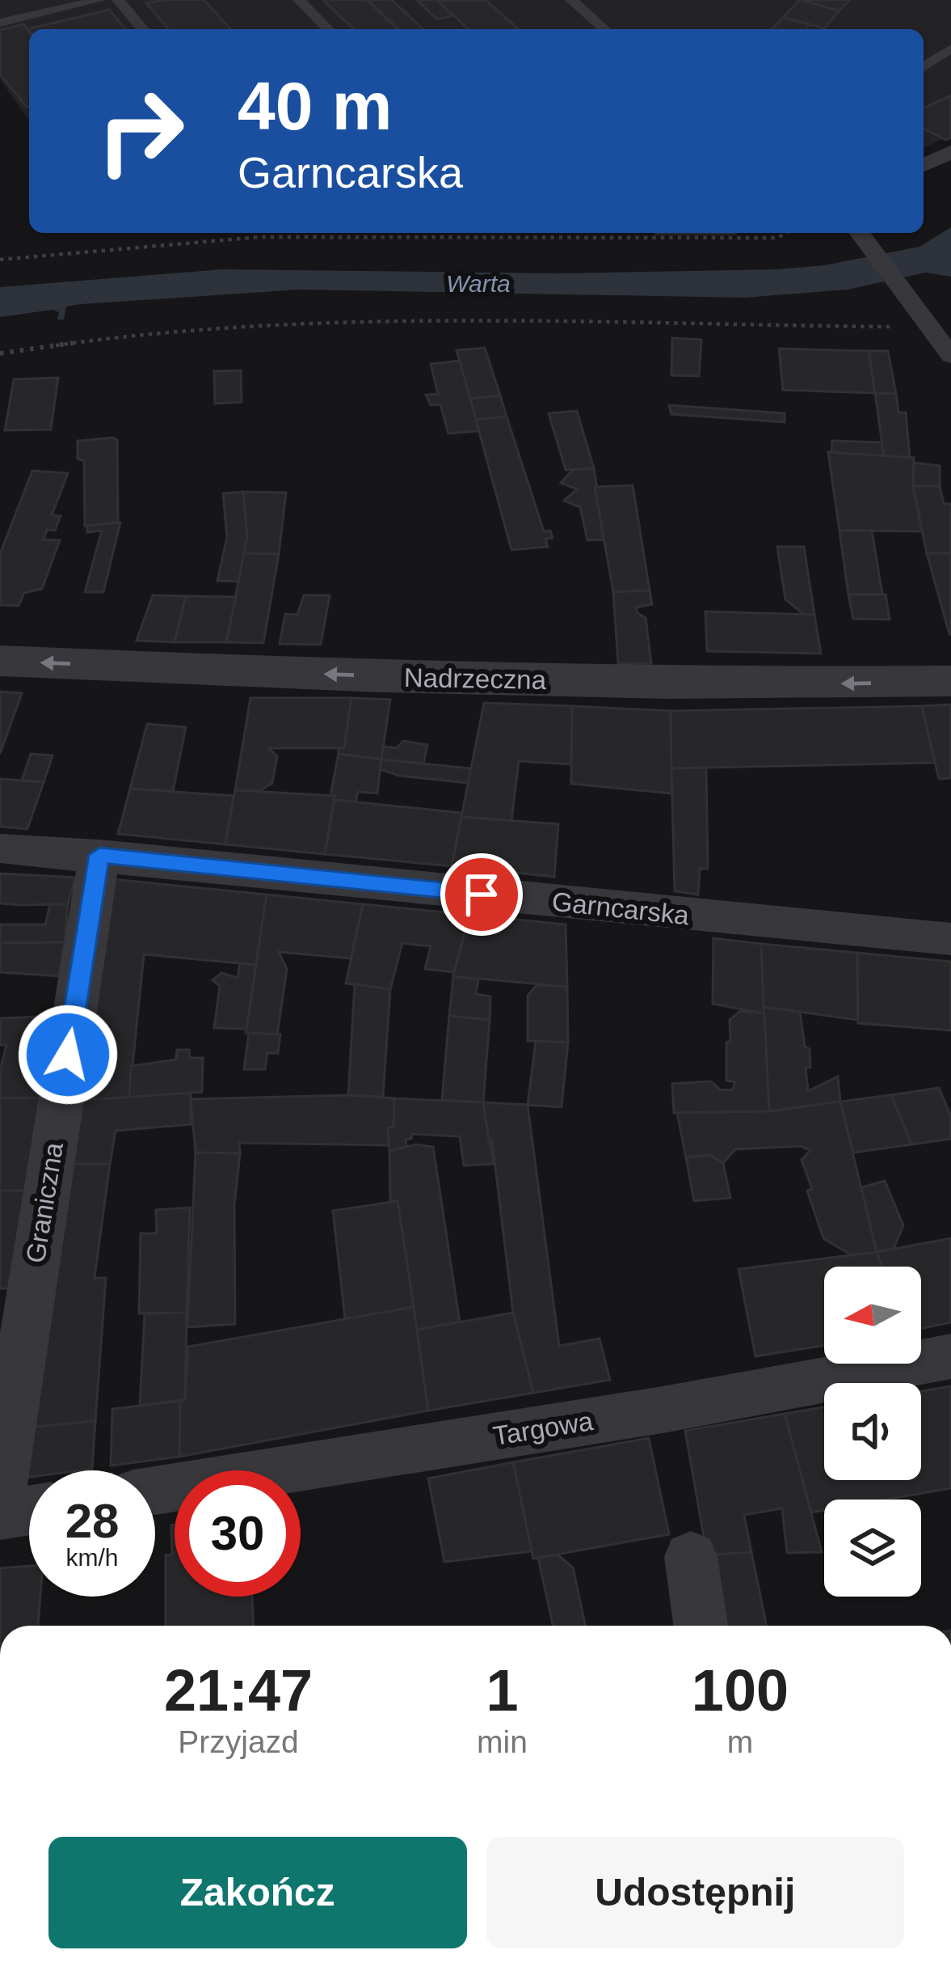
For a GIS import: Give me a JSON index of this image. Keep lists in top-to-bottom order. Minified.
{"streets":{"street":["Nadrzeczna","Garncarska","Graniczna","Targowa"]},"crossings":[["Garncarska","Graniczna"]],"one_way":["Nadrzeczna"],"water":["Warta"],"north":"left","page":{"turn":["40 m","Garncarska"],"speed":"28 km/h","limit":"30","eta":["21:47","Przyjazd","1","min","100","m"],"buttons":["Zakończ","Udostępnij"]}}
